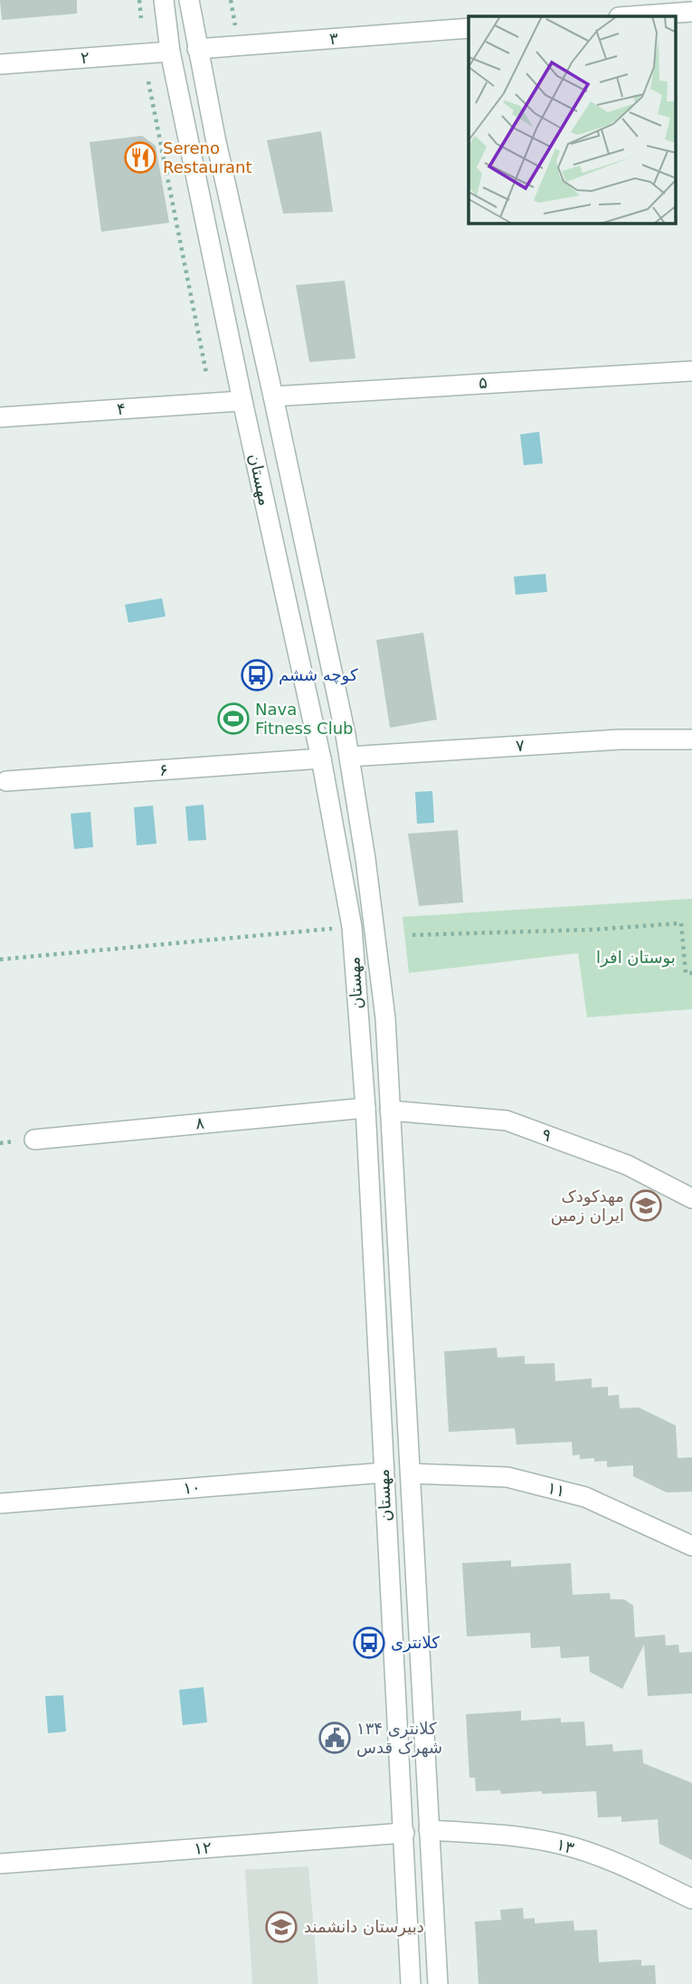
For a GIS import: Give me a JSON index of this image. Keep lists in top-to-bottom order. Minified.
{"streets":{"street":["۳","۲","۵","۴","مهستان","۷","۶","۸","۹","۱۰","۱۱","۱۳","۱۲"]},"crossings":[["۳","۲"],["۳","مهستان"],["۲","مهستان"],["۵","۴"],["۵","مهستان"],["۴","مهستان"],["مهستان","۷"],["مهستان","۶"],["مهستان","۸"],["مهستان","۱۰"],["مهستان","۱۳"],["مهستان","۱۲"],["۷","۶"],["۸","۹"],["۱۰","۱۱"],["۱۳","۱۲"]],"parks":["بوستان افرا"],"places":{"restaurant":["Sereno Restaurant"],"bus stop":["کوچه ششم","کلانتری"],"sports":["Nava Fitness Club"],"school or university":["مهدکودک ایران زمین","دبیرستان دانشمند"],"public building":["کلانتری ۱۳۴ شهرک قدس"]}}
